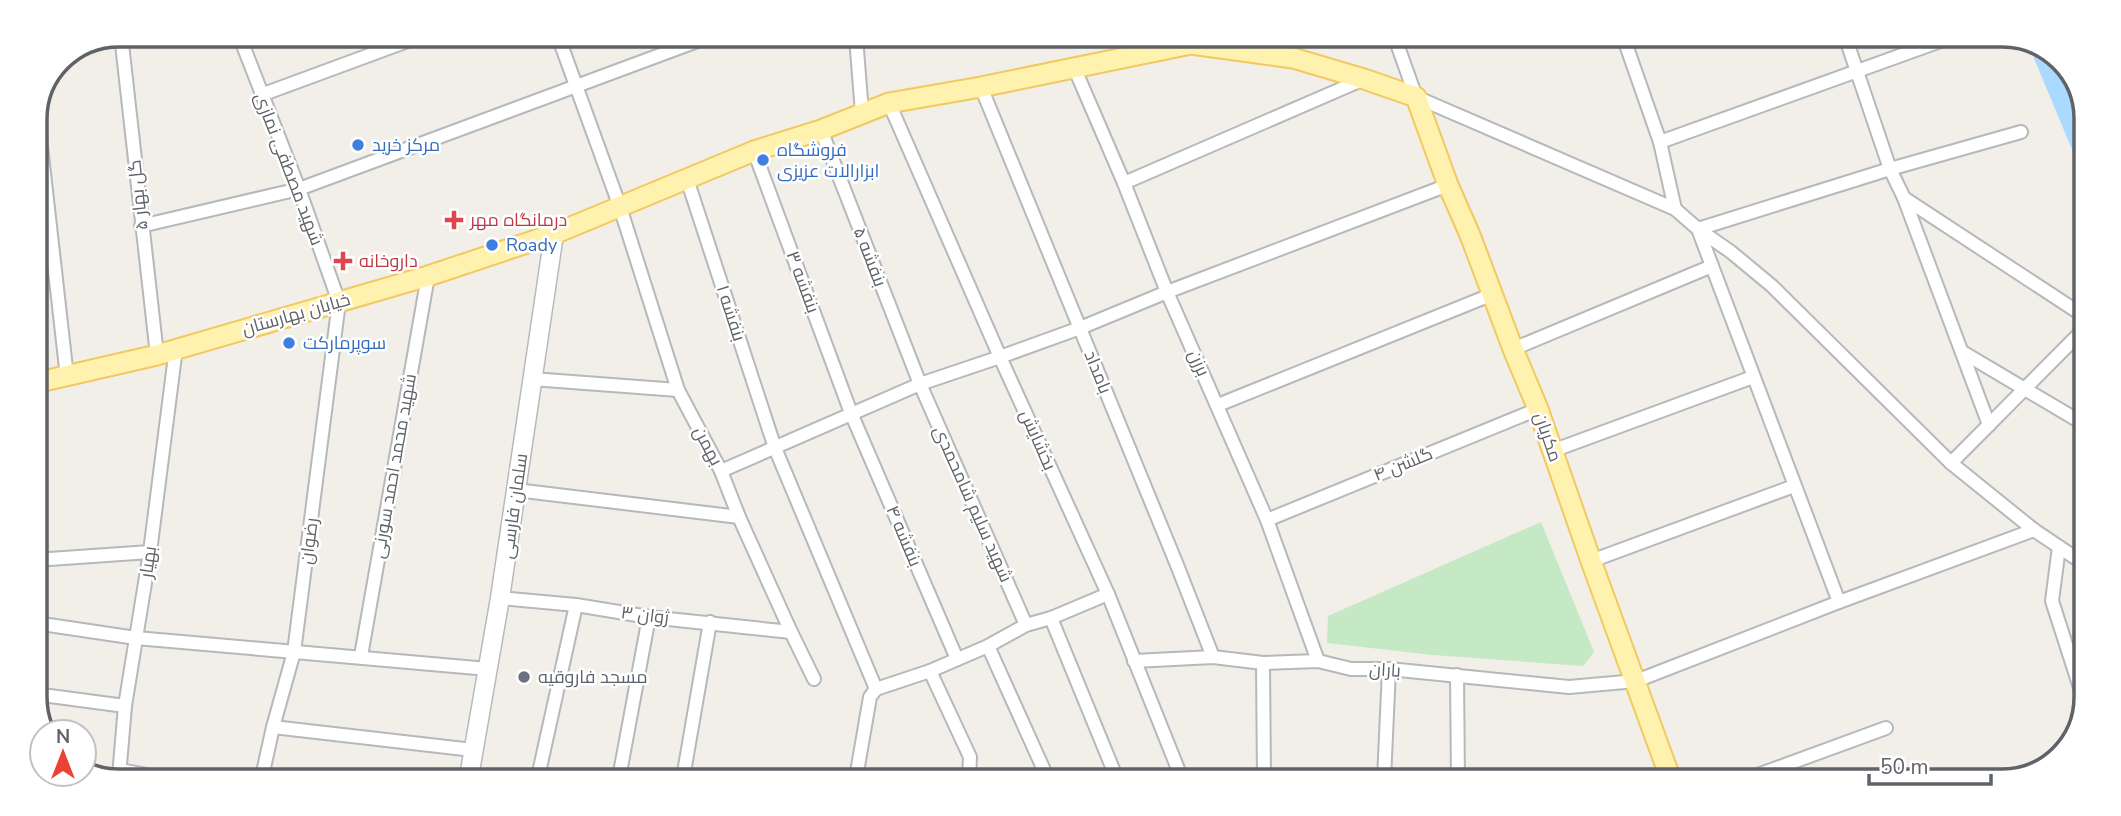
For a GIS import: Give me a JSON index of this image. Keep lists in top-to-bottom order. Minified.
{"streets":{"main road":["خیابان بهارستان","مکریان","سلمان فارسی"],"street":["شهید مصطفی نمازی","گل بهار ۵","بنفشه ۵","بنفشه ۳","بنفشه ۱","برزن","بامداد","بخشایش","بهمن","گلشن ۴","شهید محمد احمد سورنی","شهید سلیم شامحمدی","بنفشه ۴","رضوان","بهیار","ژوان ۳","باران"]},"crossings":[["شهید مصطفی نمازی","خیابان بهارستان"],["شهید مصطفی نمازی","رضوان"],["گل بهار ۵","خیابان بهارستان"],["بنفشه ۵","خیابان بهارستان"],["بنفشه ۵","شهید سلیم شامحمدی"],["بنفشه ۳","خیابان بهارستان"],["بنفشه ۳","بنفشه ۴"],["بنفشه ۱","خیابان بهارستان"],["خیابان بهارستان","برزن"],["خیابان بهارستان","بامداد"],["خیابان بهارستان","مکریان"],["خیابان بهارستان","بخشایش"],["خیابان بهارستان","بهمن"],["خیابان بهارستان","شهید محمد احمد سورنی"],["خیابان بهارستان","سلمان فارسی"],["خیابان بهارستان","رضوان"],["خیابان بهارستان","بهیار"],["برزن","گلشن ۴"],["برزن","باران"],["بامداد","باران"],["مکریان","گلشن ۴"],["مکریان","باران"],["بخشایش","باران"],["بهمن","ژوان ۳"],["سلمان فارسی","ژوان ۳"]],"places":{"other":["مرکز خرید","فروشگاه ابزارالات عزیزی","Roady","سوپرمارکت","مسجد فاروقیه"],"health":["درمانگاه مهر","داروخانه"]},"scale_bar":"50 m","north":"top"}
